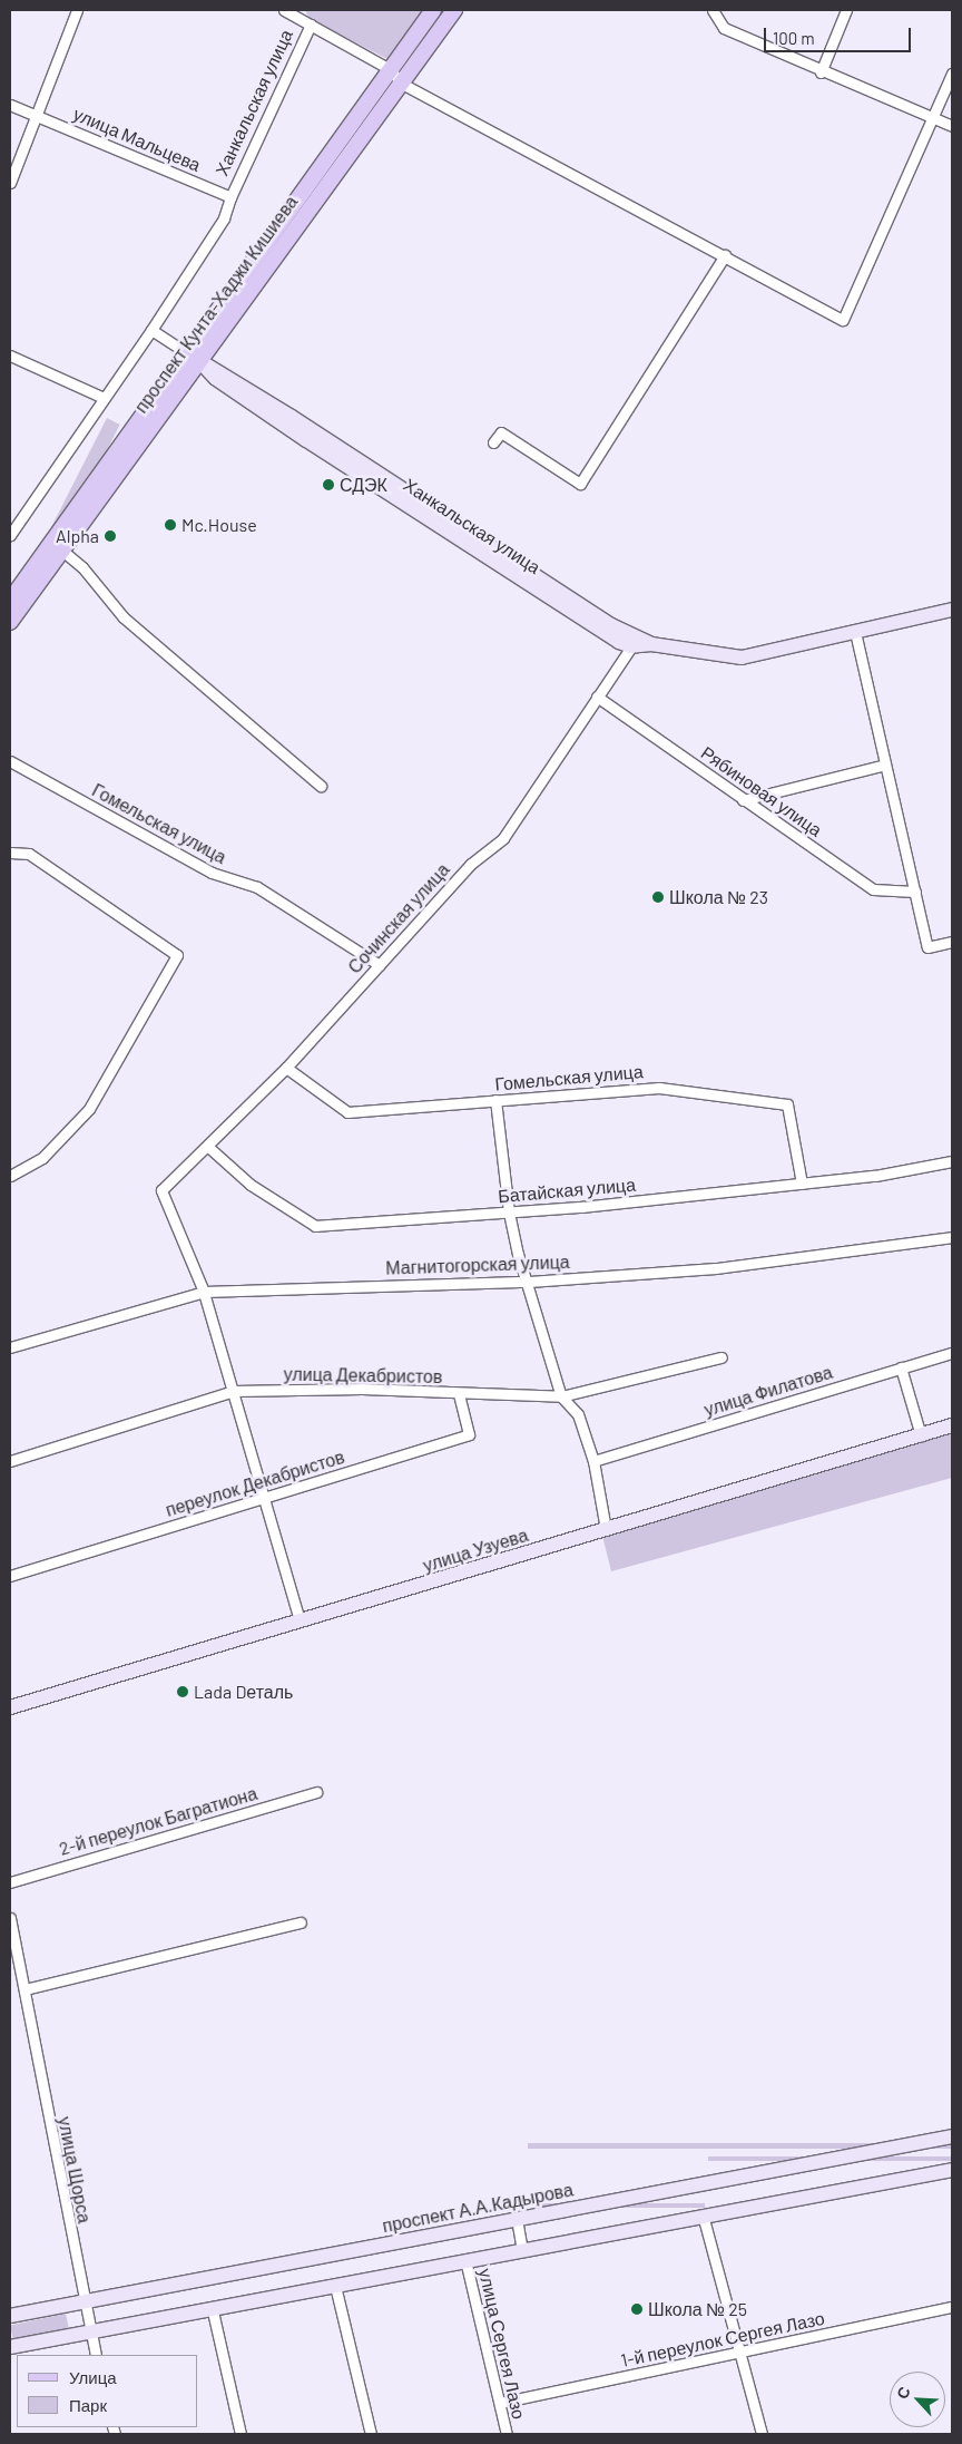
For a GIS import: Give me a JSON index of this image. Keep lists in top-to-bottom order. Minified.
{"streets":{"main road":["проспект Кунта-Хаджи Кишиева"],"street":["Ханкальская улица","улица Мальцева","Рябиновая улица","Гомельская улица","Сочинская улица","Батайская улица","Магнитогорская улица","улица Декабристов","улица Филатова","переулок Декабристов","улица Узуева","2-й переулок Багратиона","улица Щорса","проспект А.А.Кадырова","1-й переулок Сергея Лазо","улица Сергея Лазо"]},"crossings":[["Ханкальская улица","улица Мальцева"],["Ханкальская улица","проспект Кунта-Хаджи Кишиева"],["Ханкальская улица","Сочинская улица"],["Рябиновая улица","Сочинская улица"],["Гомельская улица","Сочинская улица"],["Гомельская улица","Батайская улица"],["Сочинская улица","Батайская улица"],["Сочинская улица","Магнитогорская улица"],["улица Декабристов","переулок Декабристов"],["улица Щорса","проспект А.А.Кадырова"],["1-й переулок Сергея Лазо","улица Сергея Лазо"]],"places":["СДЭК","Mc.House","Alpha","Школа № 23","Lada Dеталь","Школа № 25"],"legend":["Улица","Парк"],"scale_bar":"100 m","north":"top left"}
